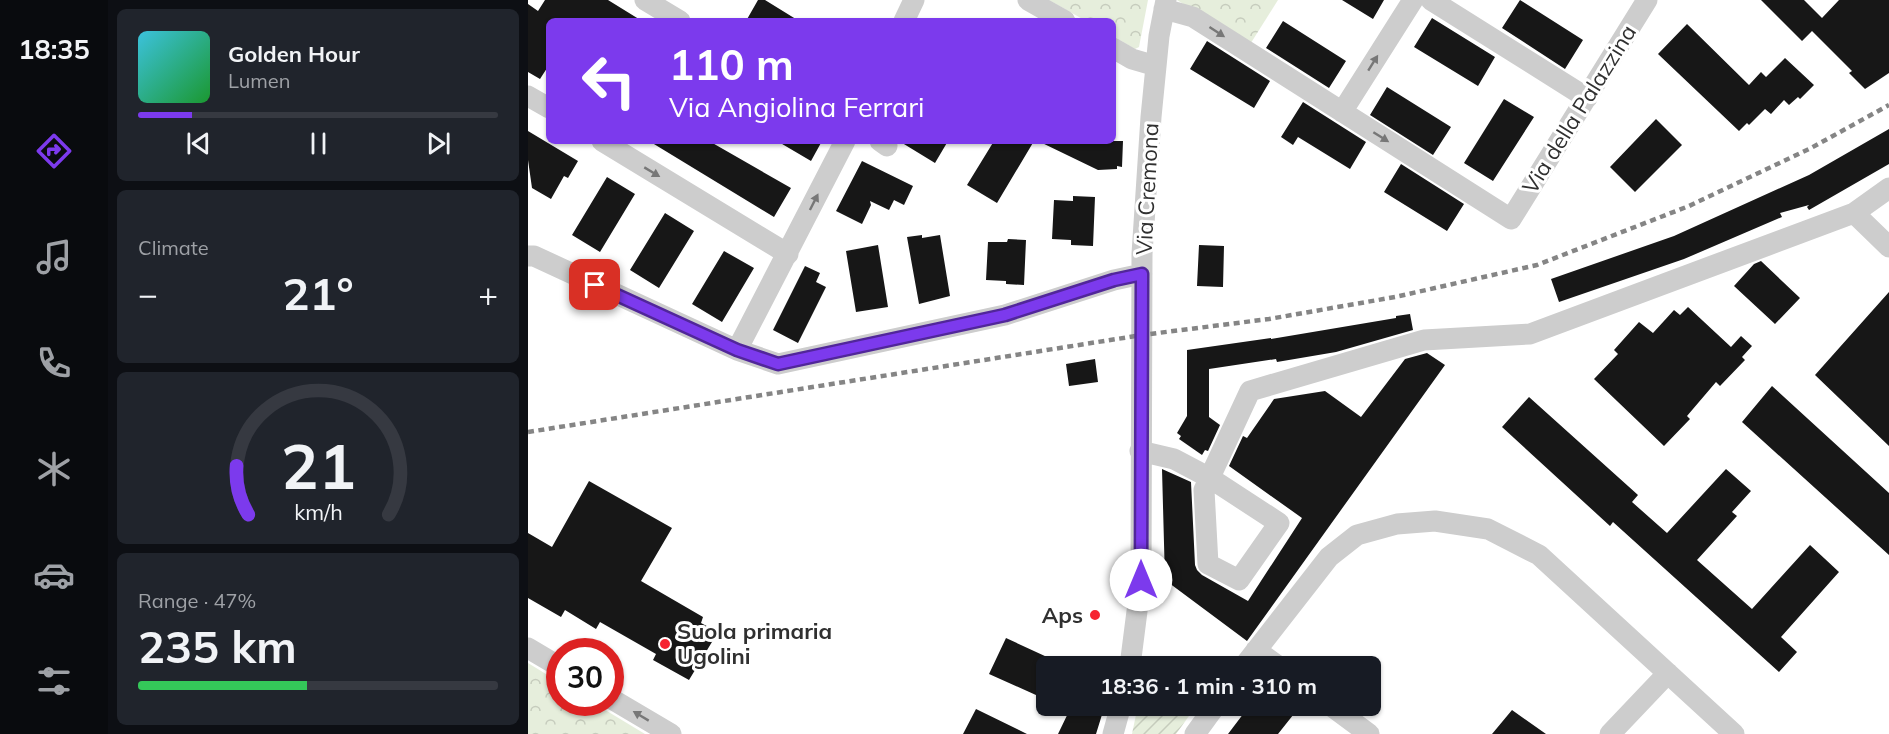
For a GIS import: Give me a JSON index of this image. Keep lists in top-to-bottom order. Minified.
{"streets":{"street":["Via della Palazzina","Via Cremona"]},"places":["Aps","Suola primaria Ugolini"],"page":{"tabs":"18:35","turn":["110 m","Via Angiolina Ferrari"],"song":["Golden Hour","Lumen"],"tile":["Climate",["Range · 47%","235 km"]],"heat":["−","21°","+"],"limit":"30","trip":"18:36 · 1 min · 310 m","gauge":["21","km/h"]}}
